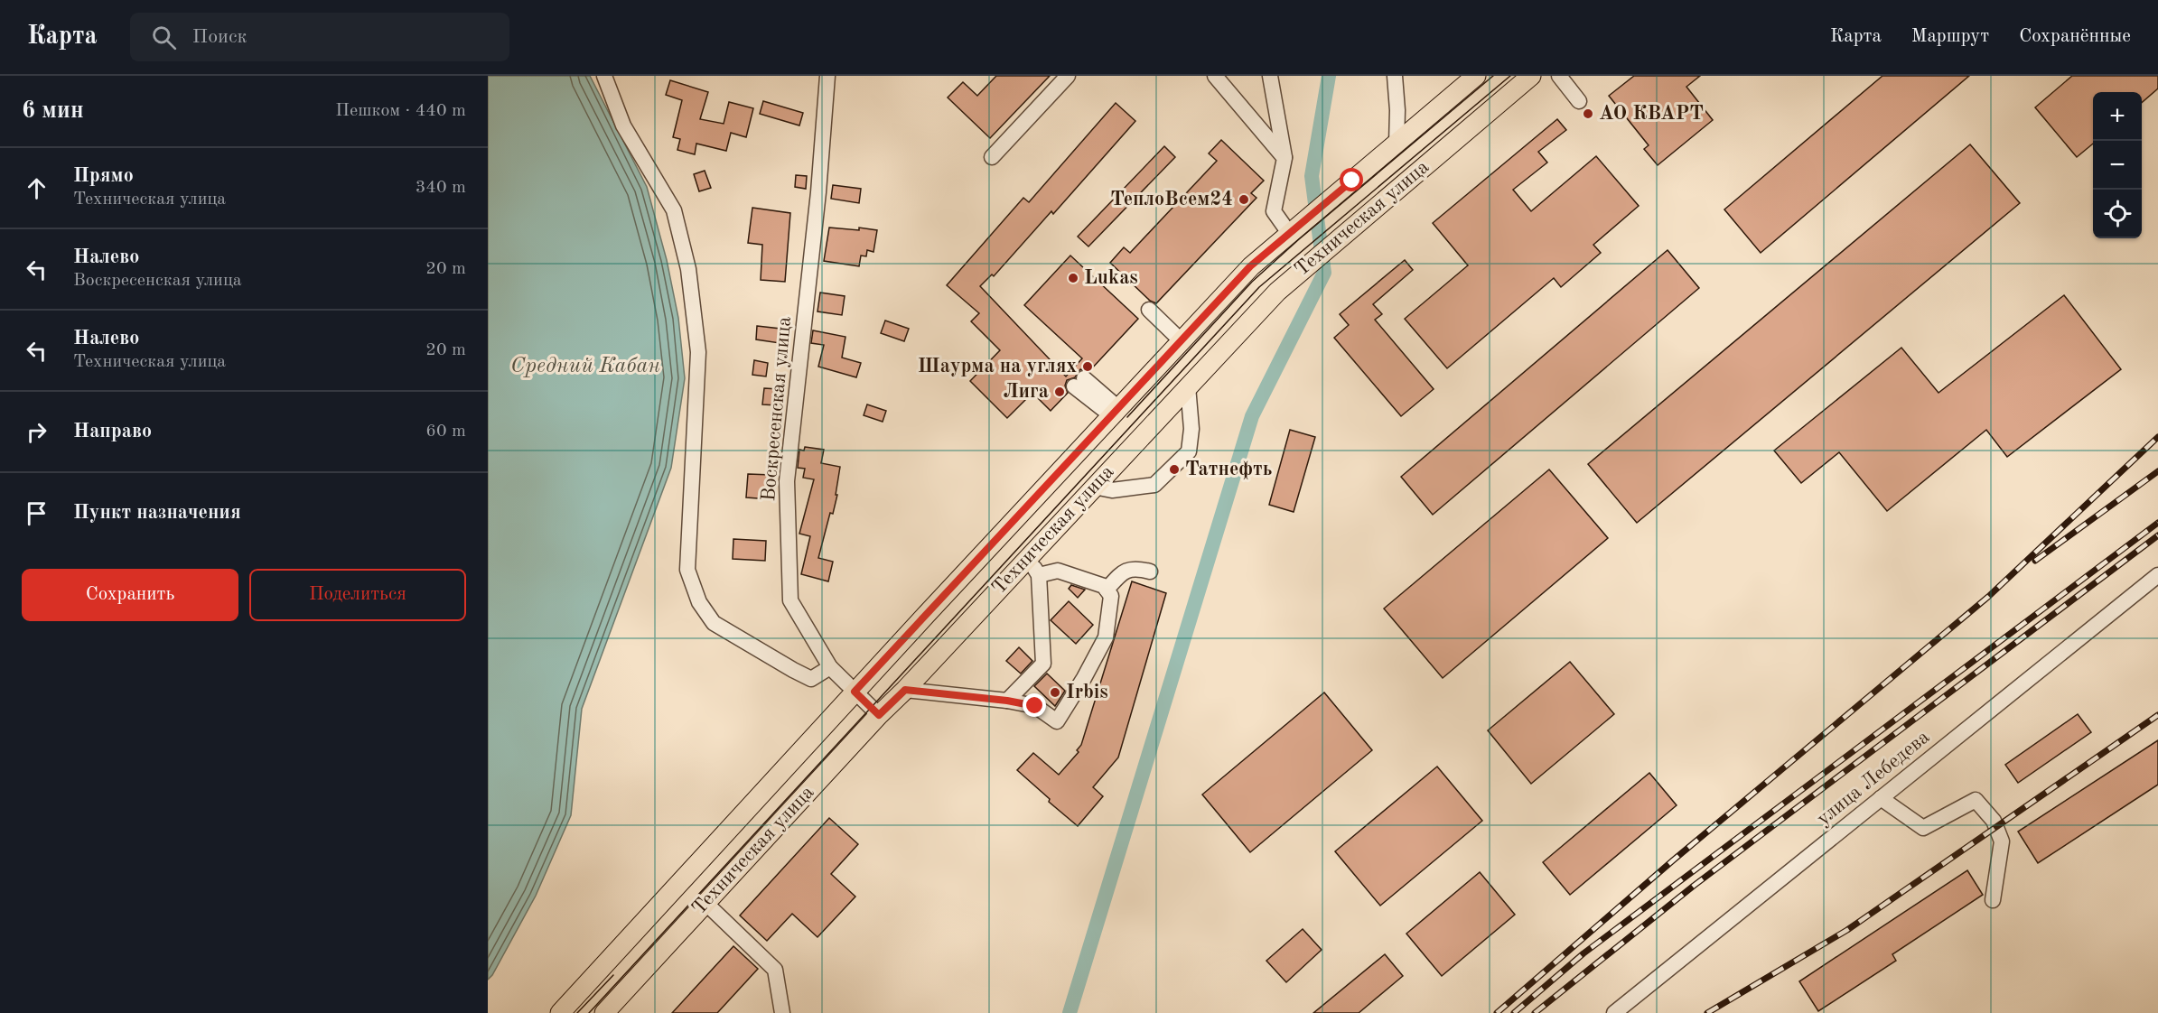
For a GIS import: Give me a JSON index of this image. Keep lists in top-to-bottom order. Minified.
{"streets":{"main road":["Техническая улица"],"street":["Воскресенская улица","улица Лебедева"]},"crossings":[["Техническая улица","Воскресенская улица"]],"water":["Средний Кабан"],"places":["АО КВАРТ","ТеплоВсем24","Lukas","Шаурма на углях","Лига","Татнефть","Irbis"],"page":{"header":"Карта","search":"Поиск","nav":["Карта","Маршрут","Сохранённые"],"heading":["6 мин","Пешком · 440 m"],"map_buttons":["+","−"],"list":[["Прямо","Техническая улица","340 m"],["Налево","Воскресенская улица","20 m"],["Налево","Техническая улица","20 m"],["Направо","60 m"],"Пункт назначения"],"buttons":["Сохранить","Поделиться"]}}
